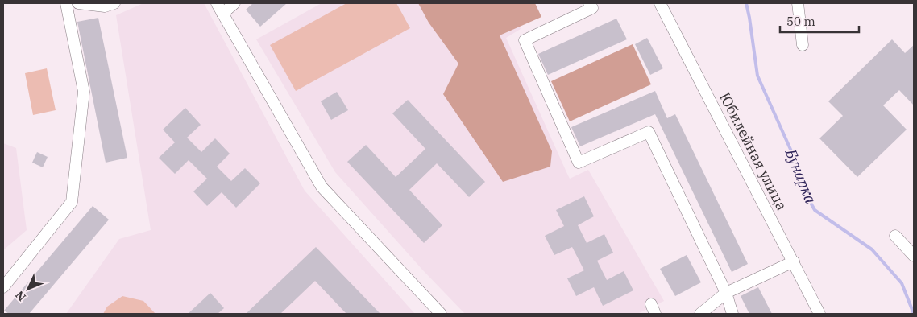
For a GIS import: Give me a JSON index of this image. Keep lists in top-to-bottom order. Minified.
{"streets":{"street":["Юбилейная улица"]},"water":["Бунарка"],"scale_bar":"50 m","north":"bottom left"}
